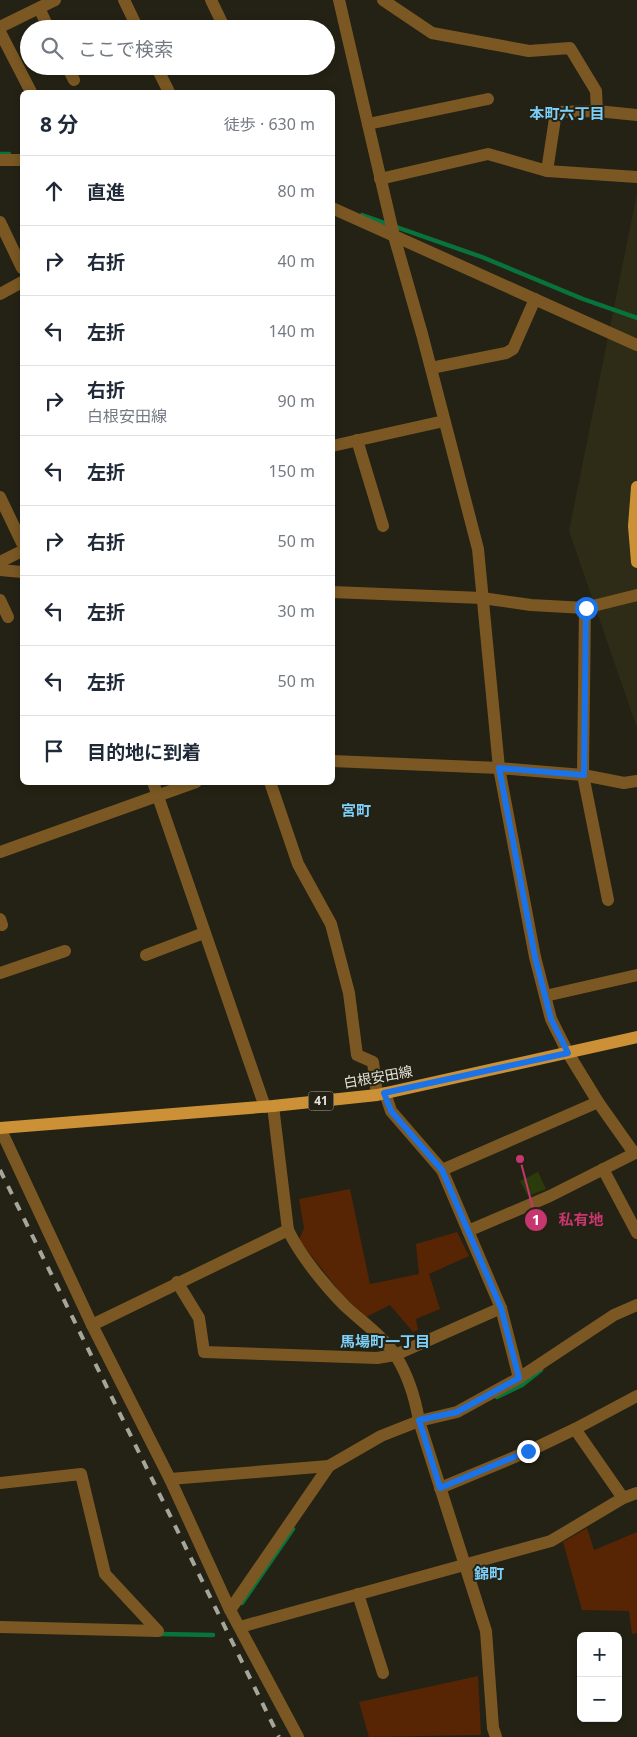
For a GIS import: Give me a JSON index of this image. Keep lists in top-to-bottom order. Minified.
{"streets":{"main road":["白根安田線","41"]},"districts":["本町六丁目","宮町","馬場町一丁目","錦町"],"places":["私有地"],"page":{"search":"ここで検索","heading":["8 分","徒歩 · 630 m"],"list":[["直進","80 m"],["右折","40 m"],["左折","140 m"],["右折","白根安田線","90 m"],["左折","150 m"],["右折","50 m"],["左折","30 m"],["左折","50 m"],"目的地に到着"],"map_buttons":["+","−"]}}
